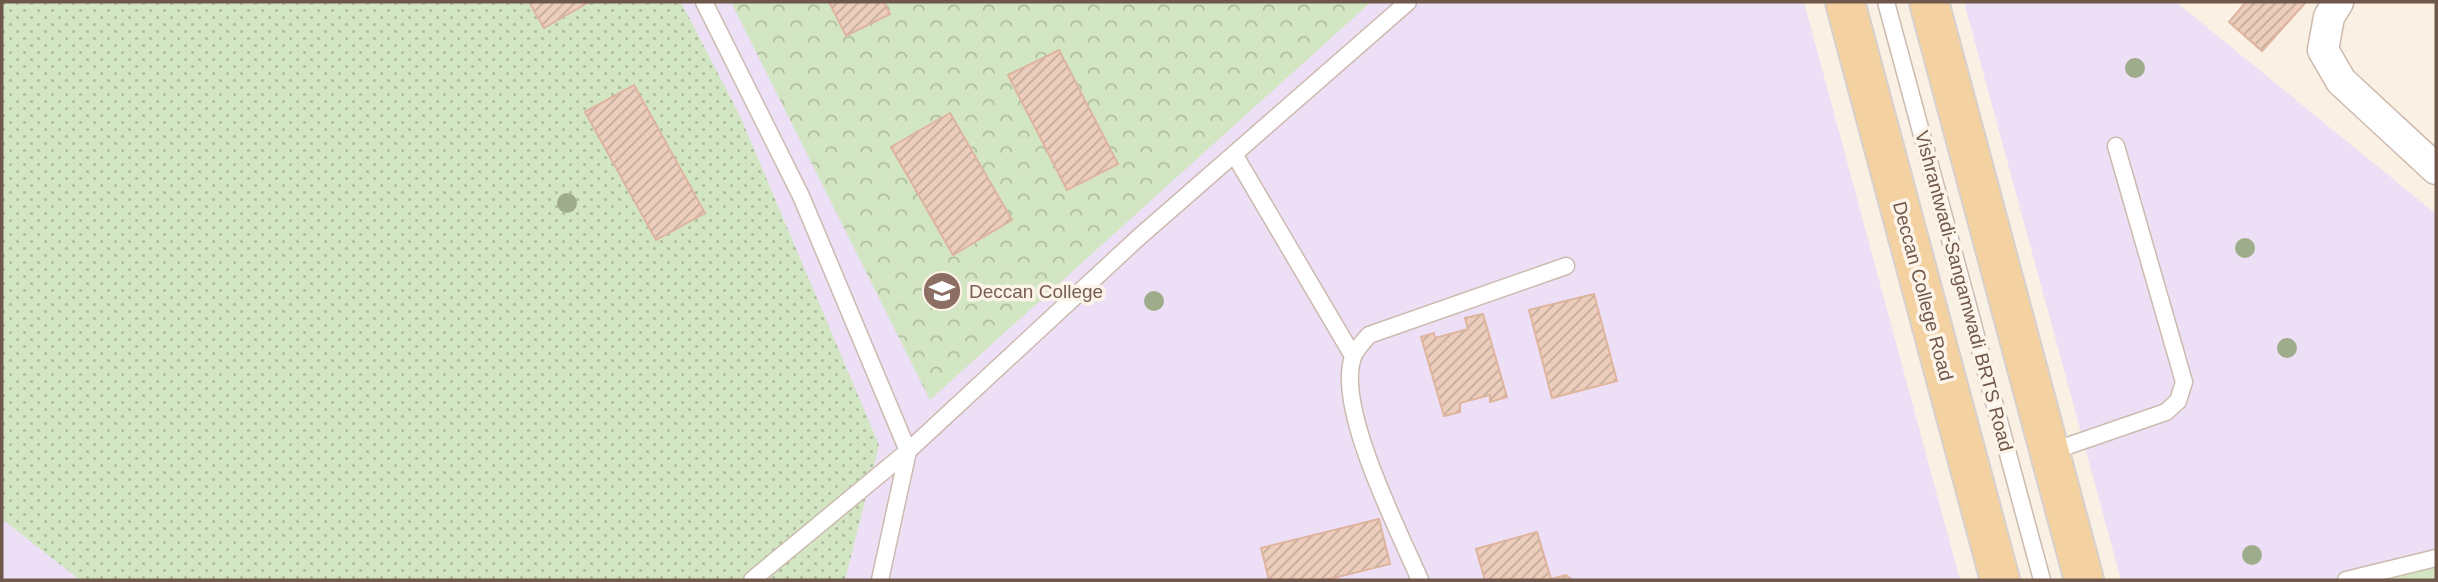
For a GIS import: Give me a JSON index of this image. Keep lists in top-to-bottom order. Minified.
{"streets":{"main road":["Deccan College Road"],"lane":["Vishrantwadi-Sangamwadi BRTS Road"]},"places":{"school or university":["Deccan College"]}}
